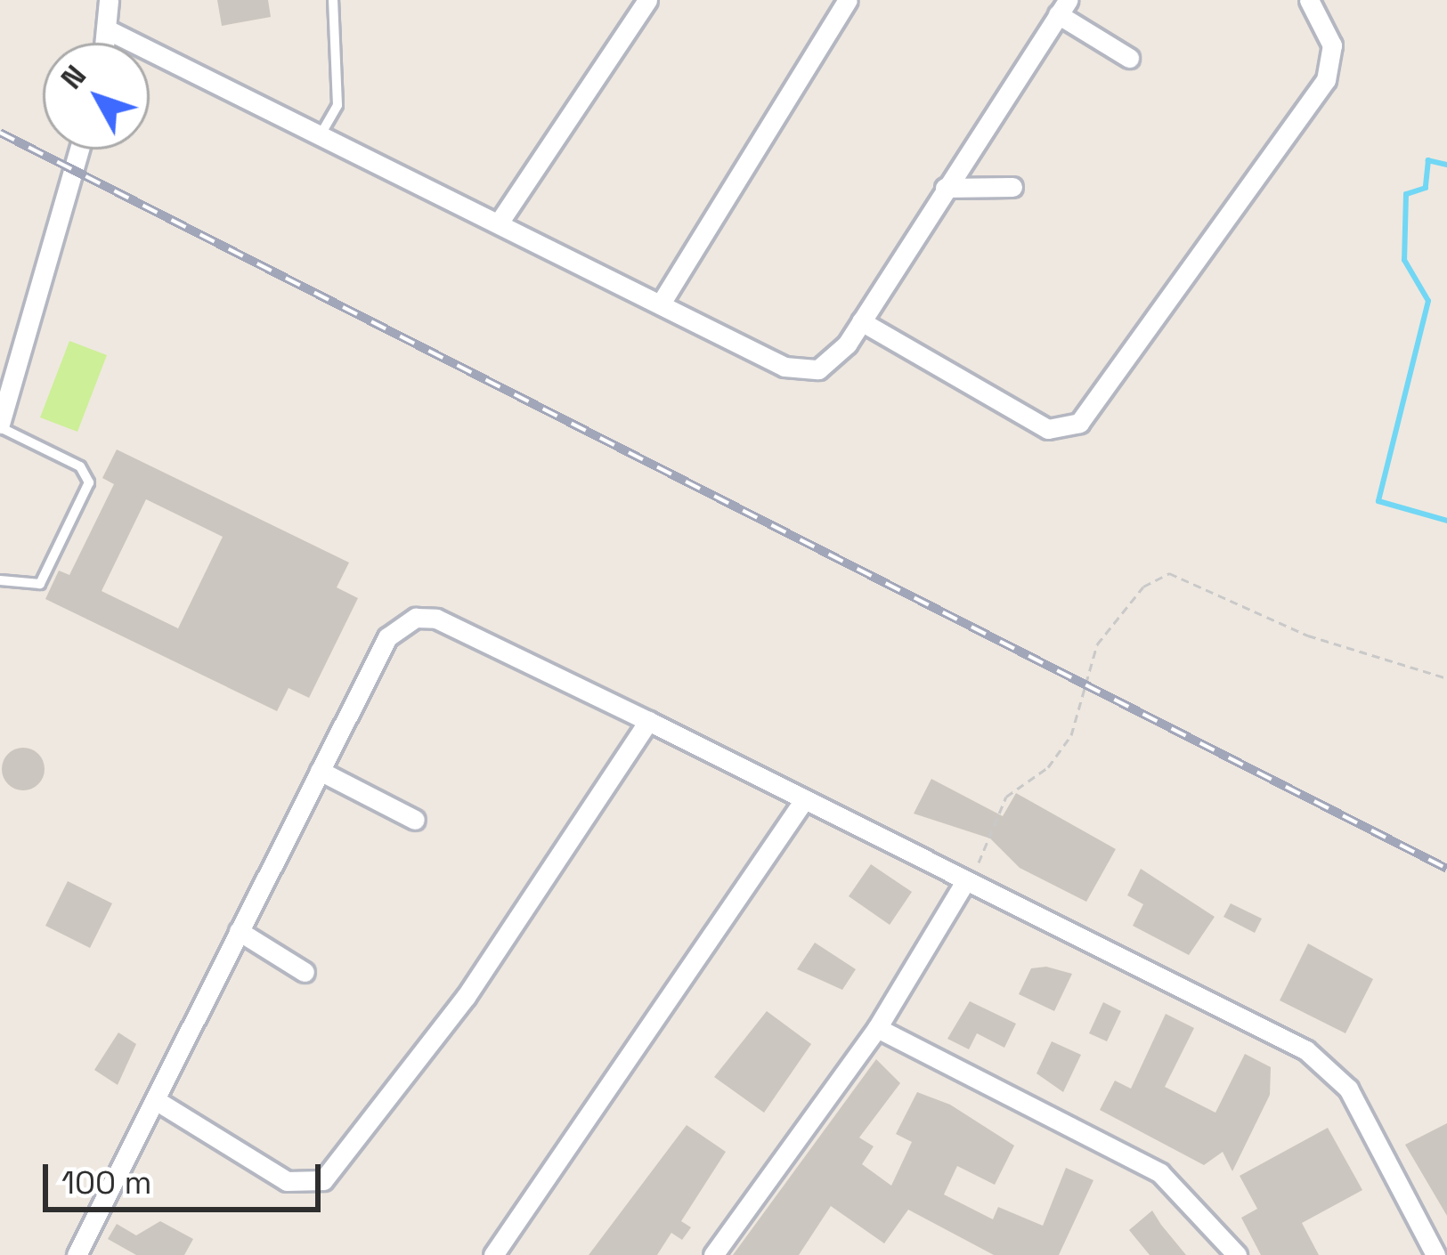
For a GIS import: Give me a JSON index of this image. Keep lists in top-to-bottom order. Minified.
{"scale_bar":"100 m","north":"top left"}
